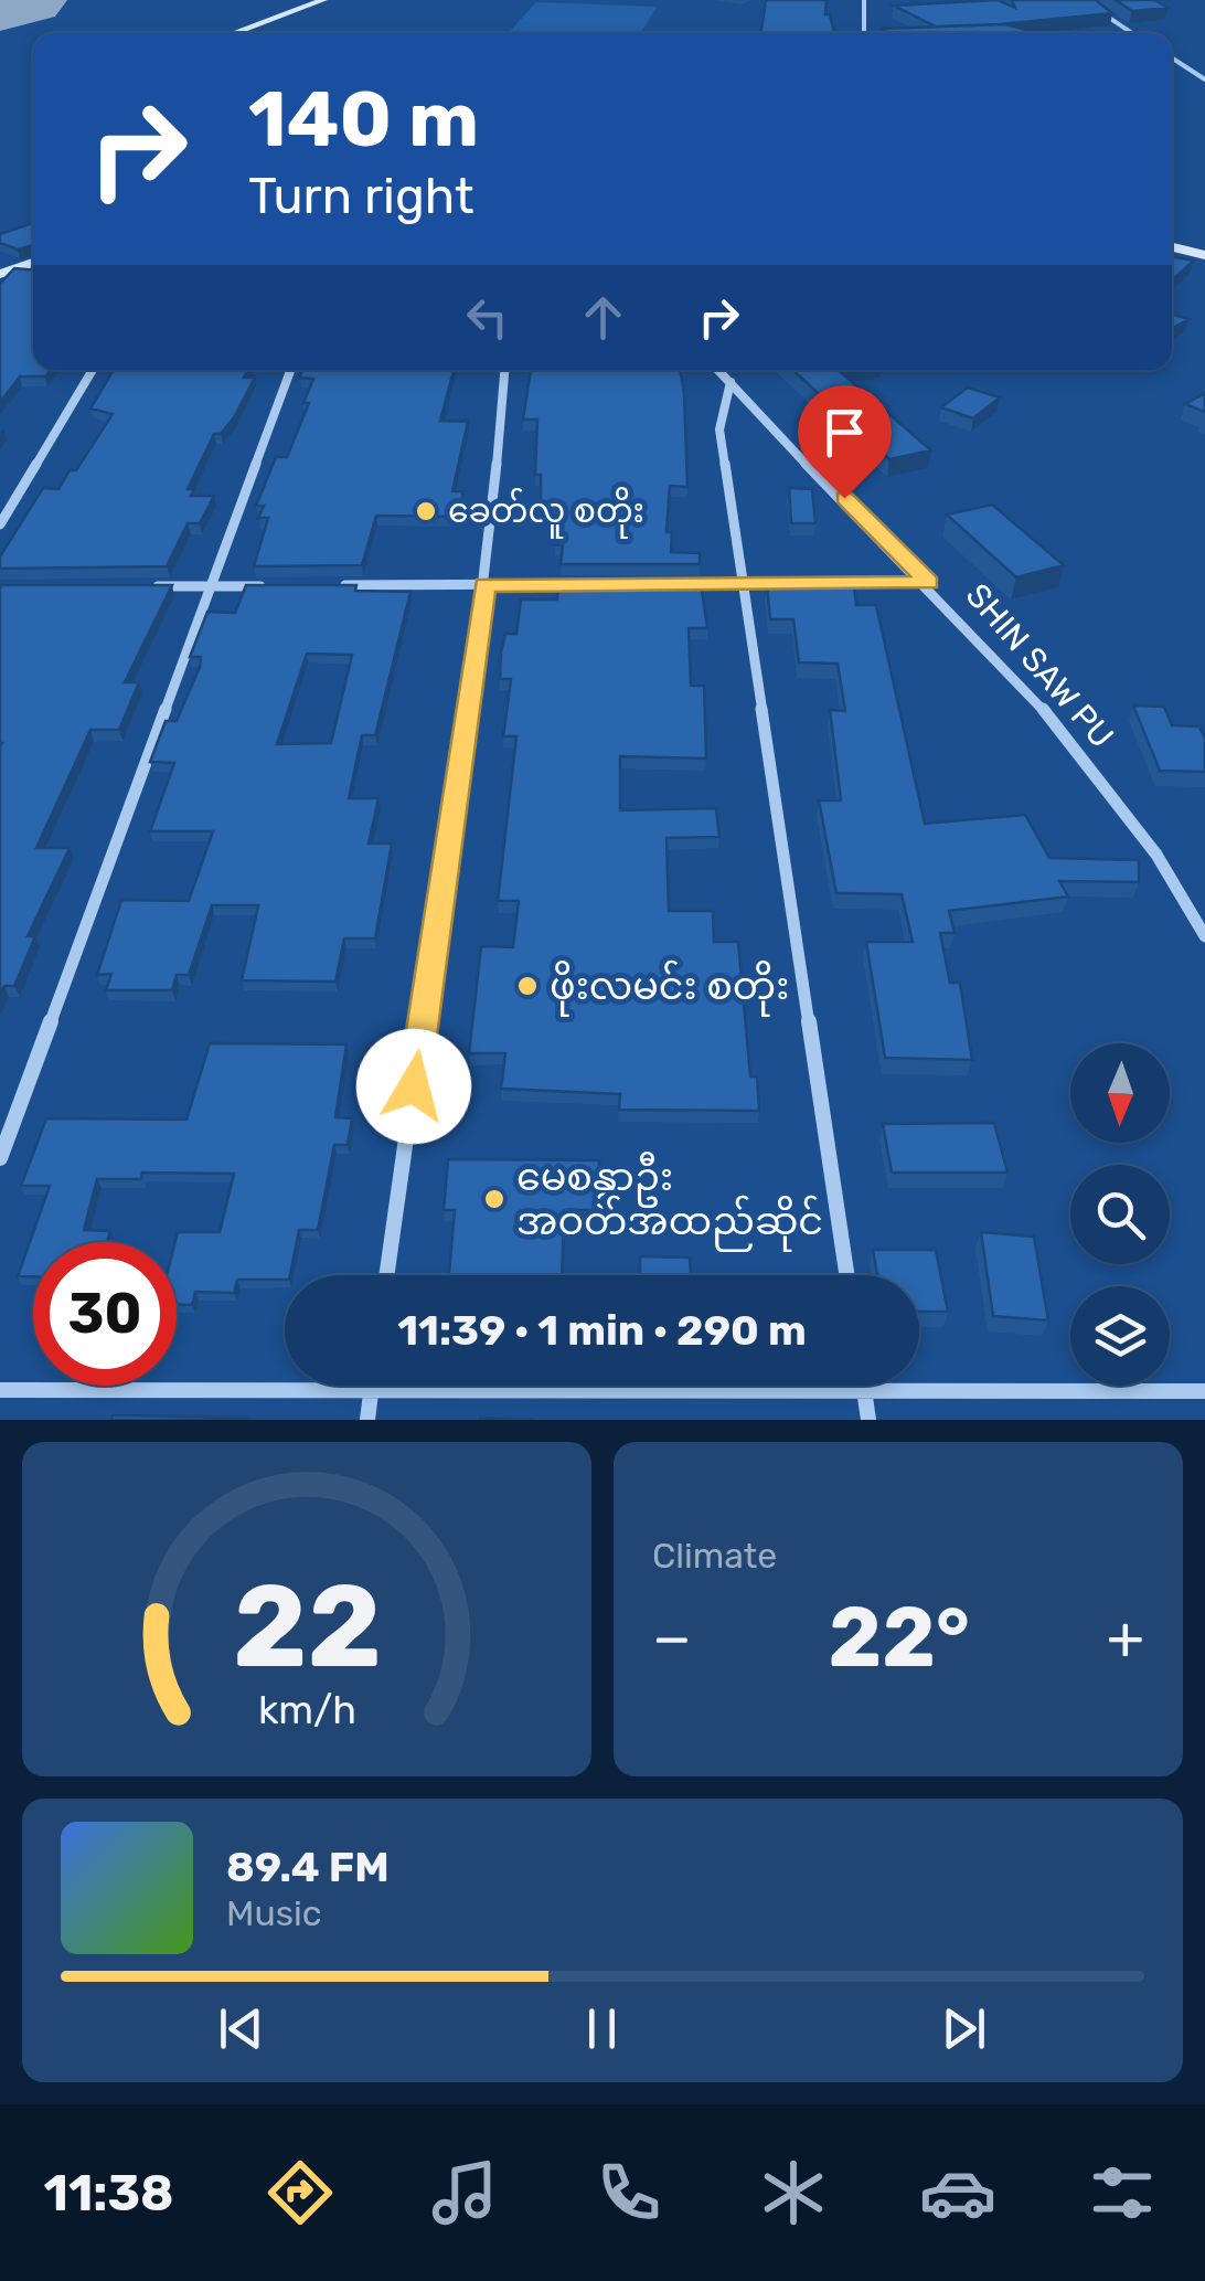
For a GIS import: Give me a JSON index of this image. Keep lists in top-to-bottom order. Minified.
{"streets":{"street":["SHIN SAW PU"]},"places":["ခေတ်လူ စတိုး","ဖိုးလမင်း စတိုး","မေစန္ဒာဦး အဝတ်အထည်ဆိုင်"],"north":"bottom","page":{"turn":["140 m","Turn right"],"limit":"30","trip":"11:39 · 1 min · 290 m","tile":"Climate","heat":["−","22°","+"],"song":["89.4 FM","Music"],"tabs":"11:38","gauge":["22","km/h"]}}
